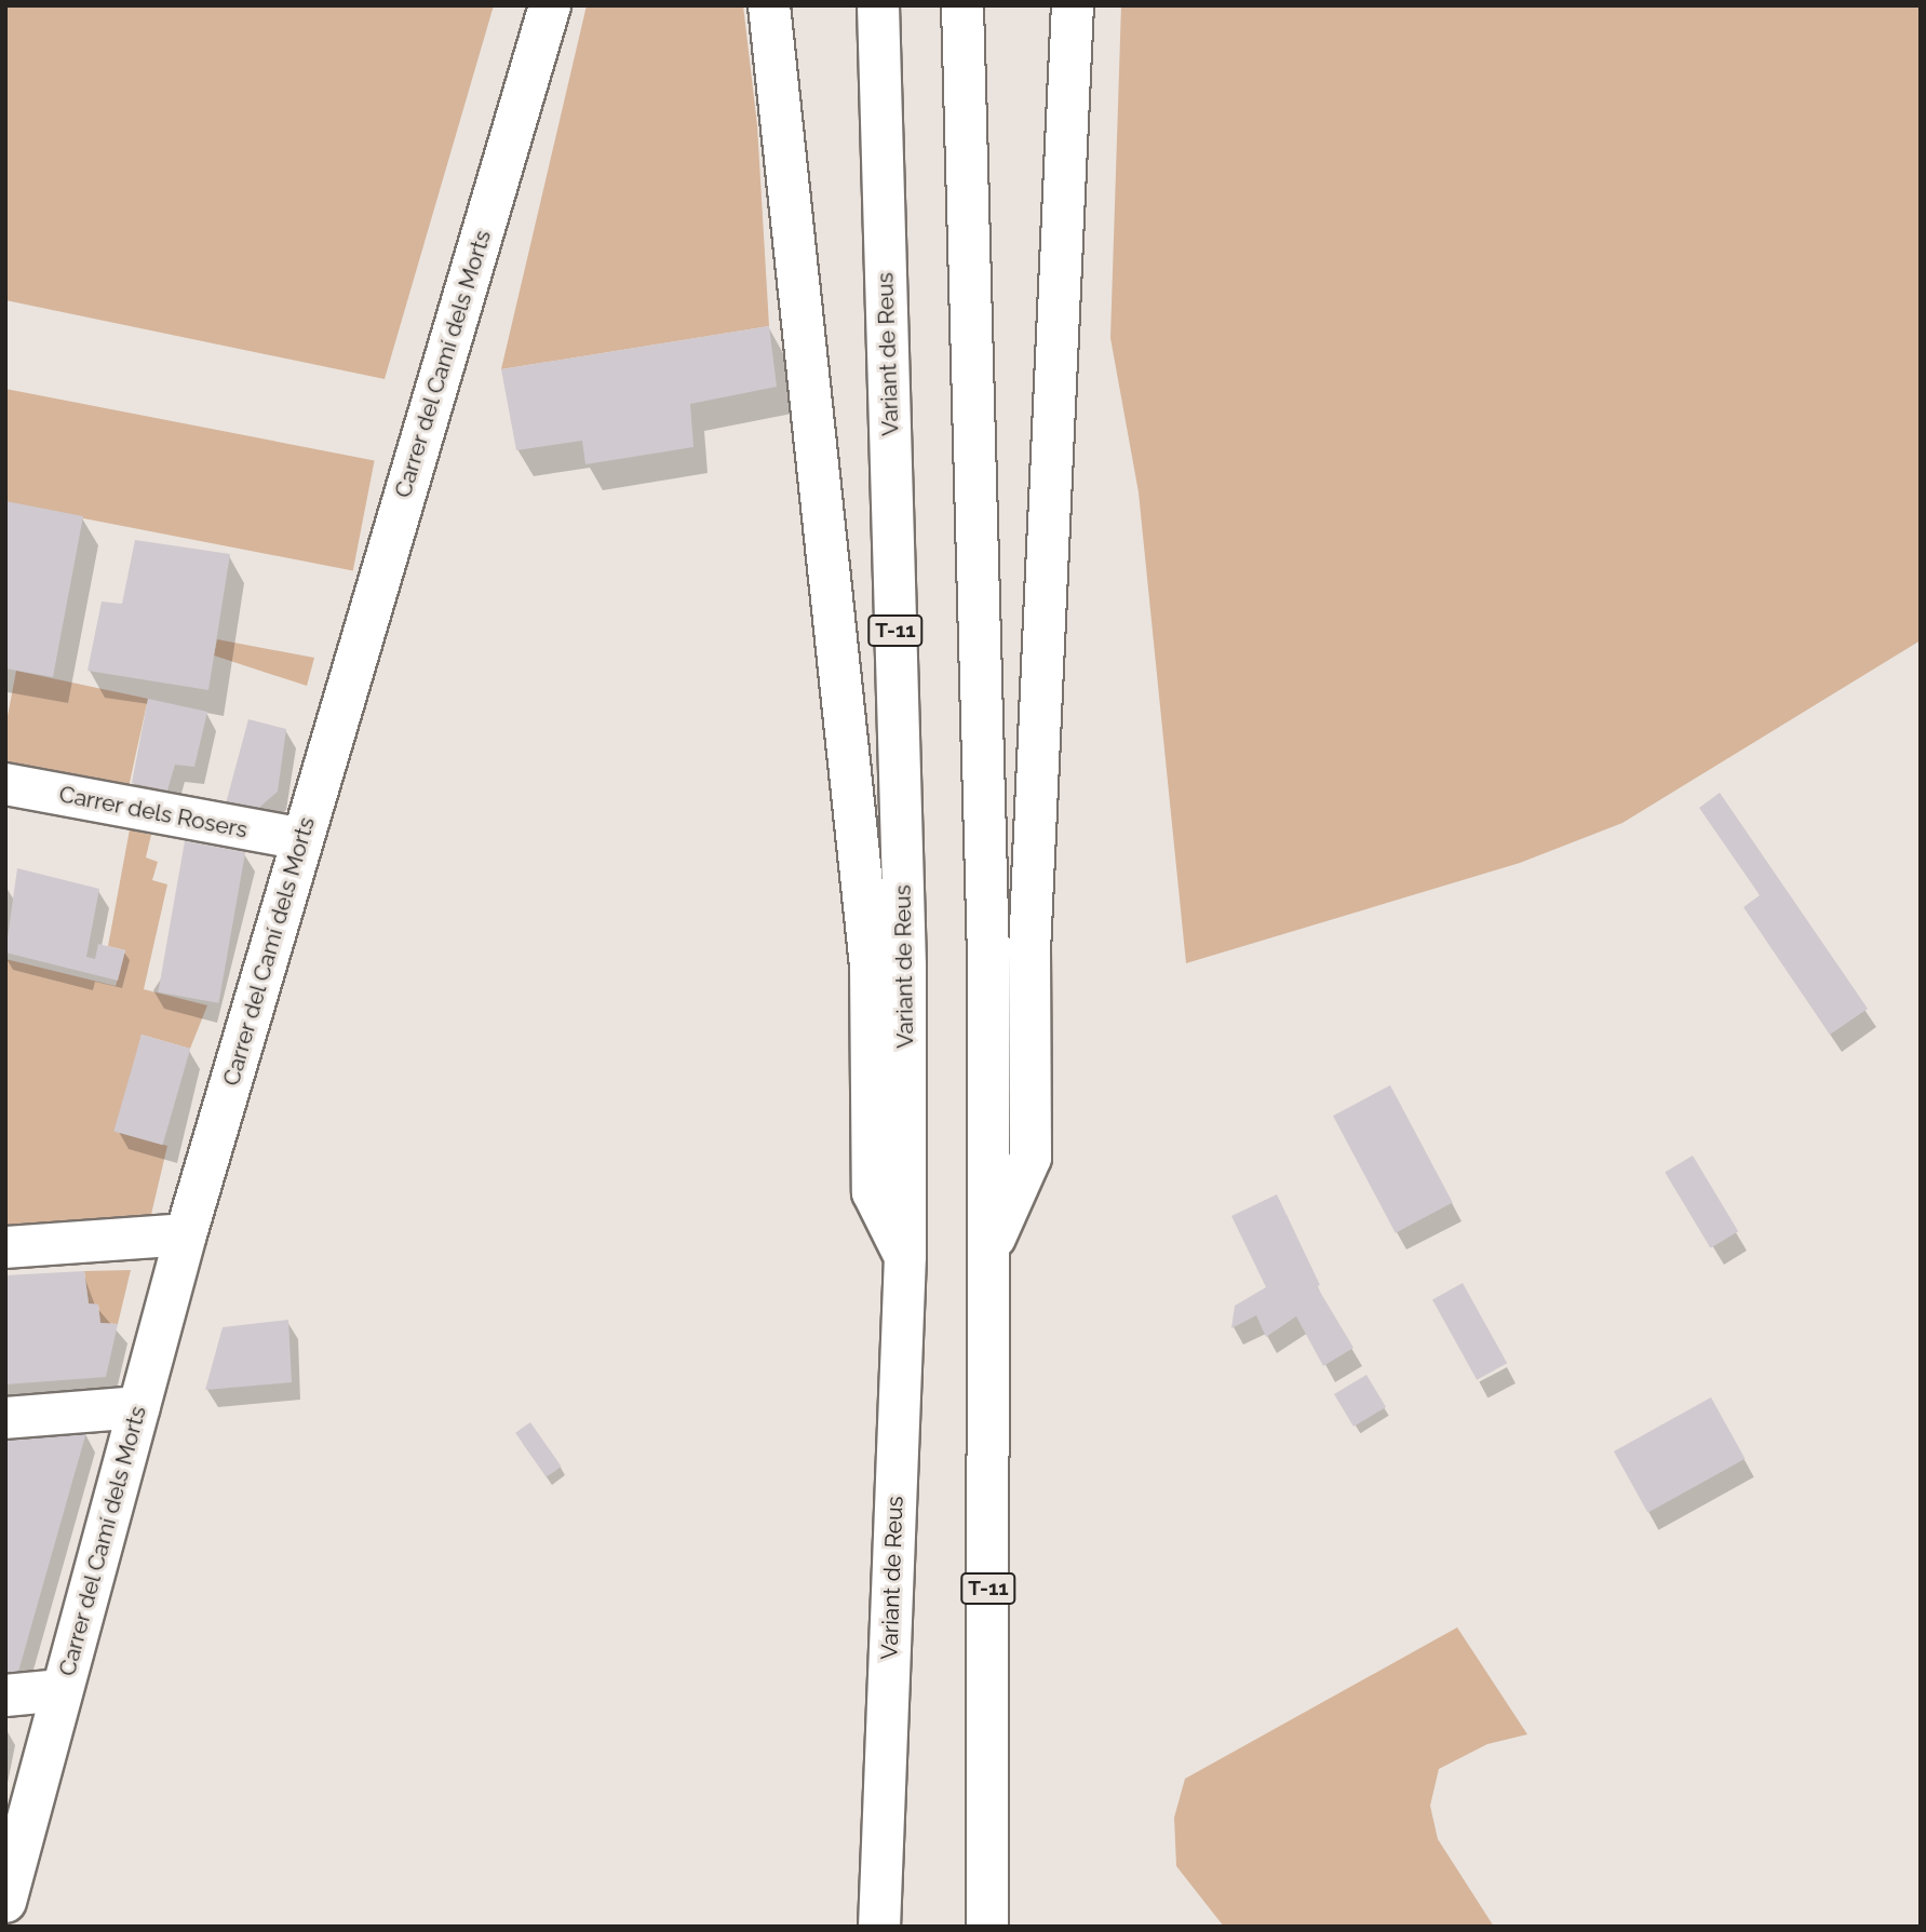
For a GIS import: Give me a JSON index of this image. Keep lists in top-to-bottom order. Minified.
{"streets":{"main road":["Variant de Reus","Carrer del Camí dels Morts","T-11","Carrer dels Rosers"]},"crossings":[["Carrer del Camí dels Morts","Carrer dels Rosers"]]}
